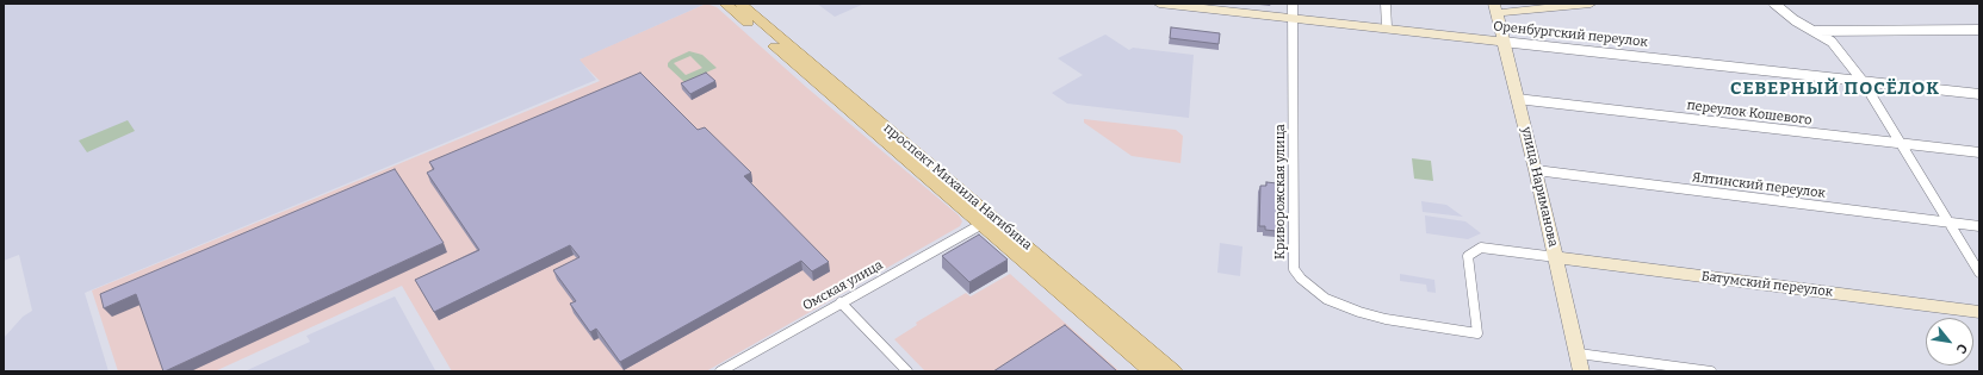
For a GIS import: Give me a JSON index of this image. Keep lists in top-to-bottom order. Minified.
{"streets":{"main road":["проспект Михаила Нагибина"],"street":["Оренбургский переулок","переулок Кошевого","Ялтинский переулок","улица Нариманова","Криворожская улица","Батумский переулок","Омская улица"]},"crossings":[["Оренбургский переулок","улица Нариманова"],["Оренбургский переулок","Криворожская улица"],["переулок Кошевого","улица Нариманова"],["Ялтинский переулок","улица Нариманова"],["проспект Михаила Нагибина","Омская улица"],["улица Нариманова","Криворожская улица"],["улица Нариманова","Батумский переулок"],["Криворожская улица","Батумский переулок"]],"districts":["СЕВЕРНЫЙ ПОСЁЛОК"],"north":"bottom right"}
